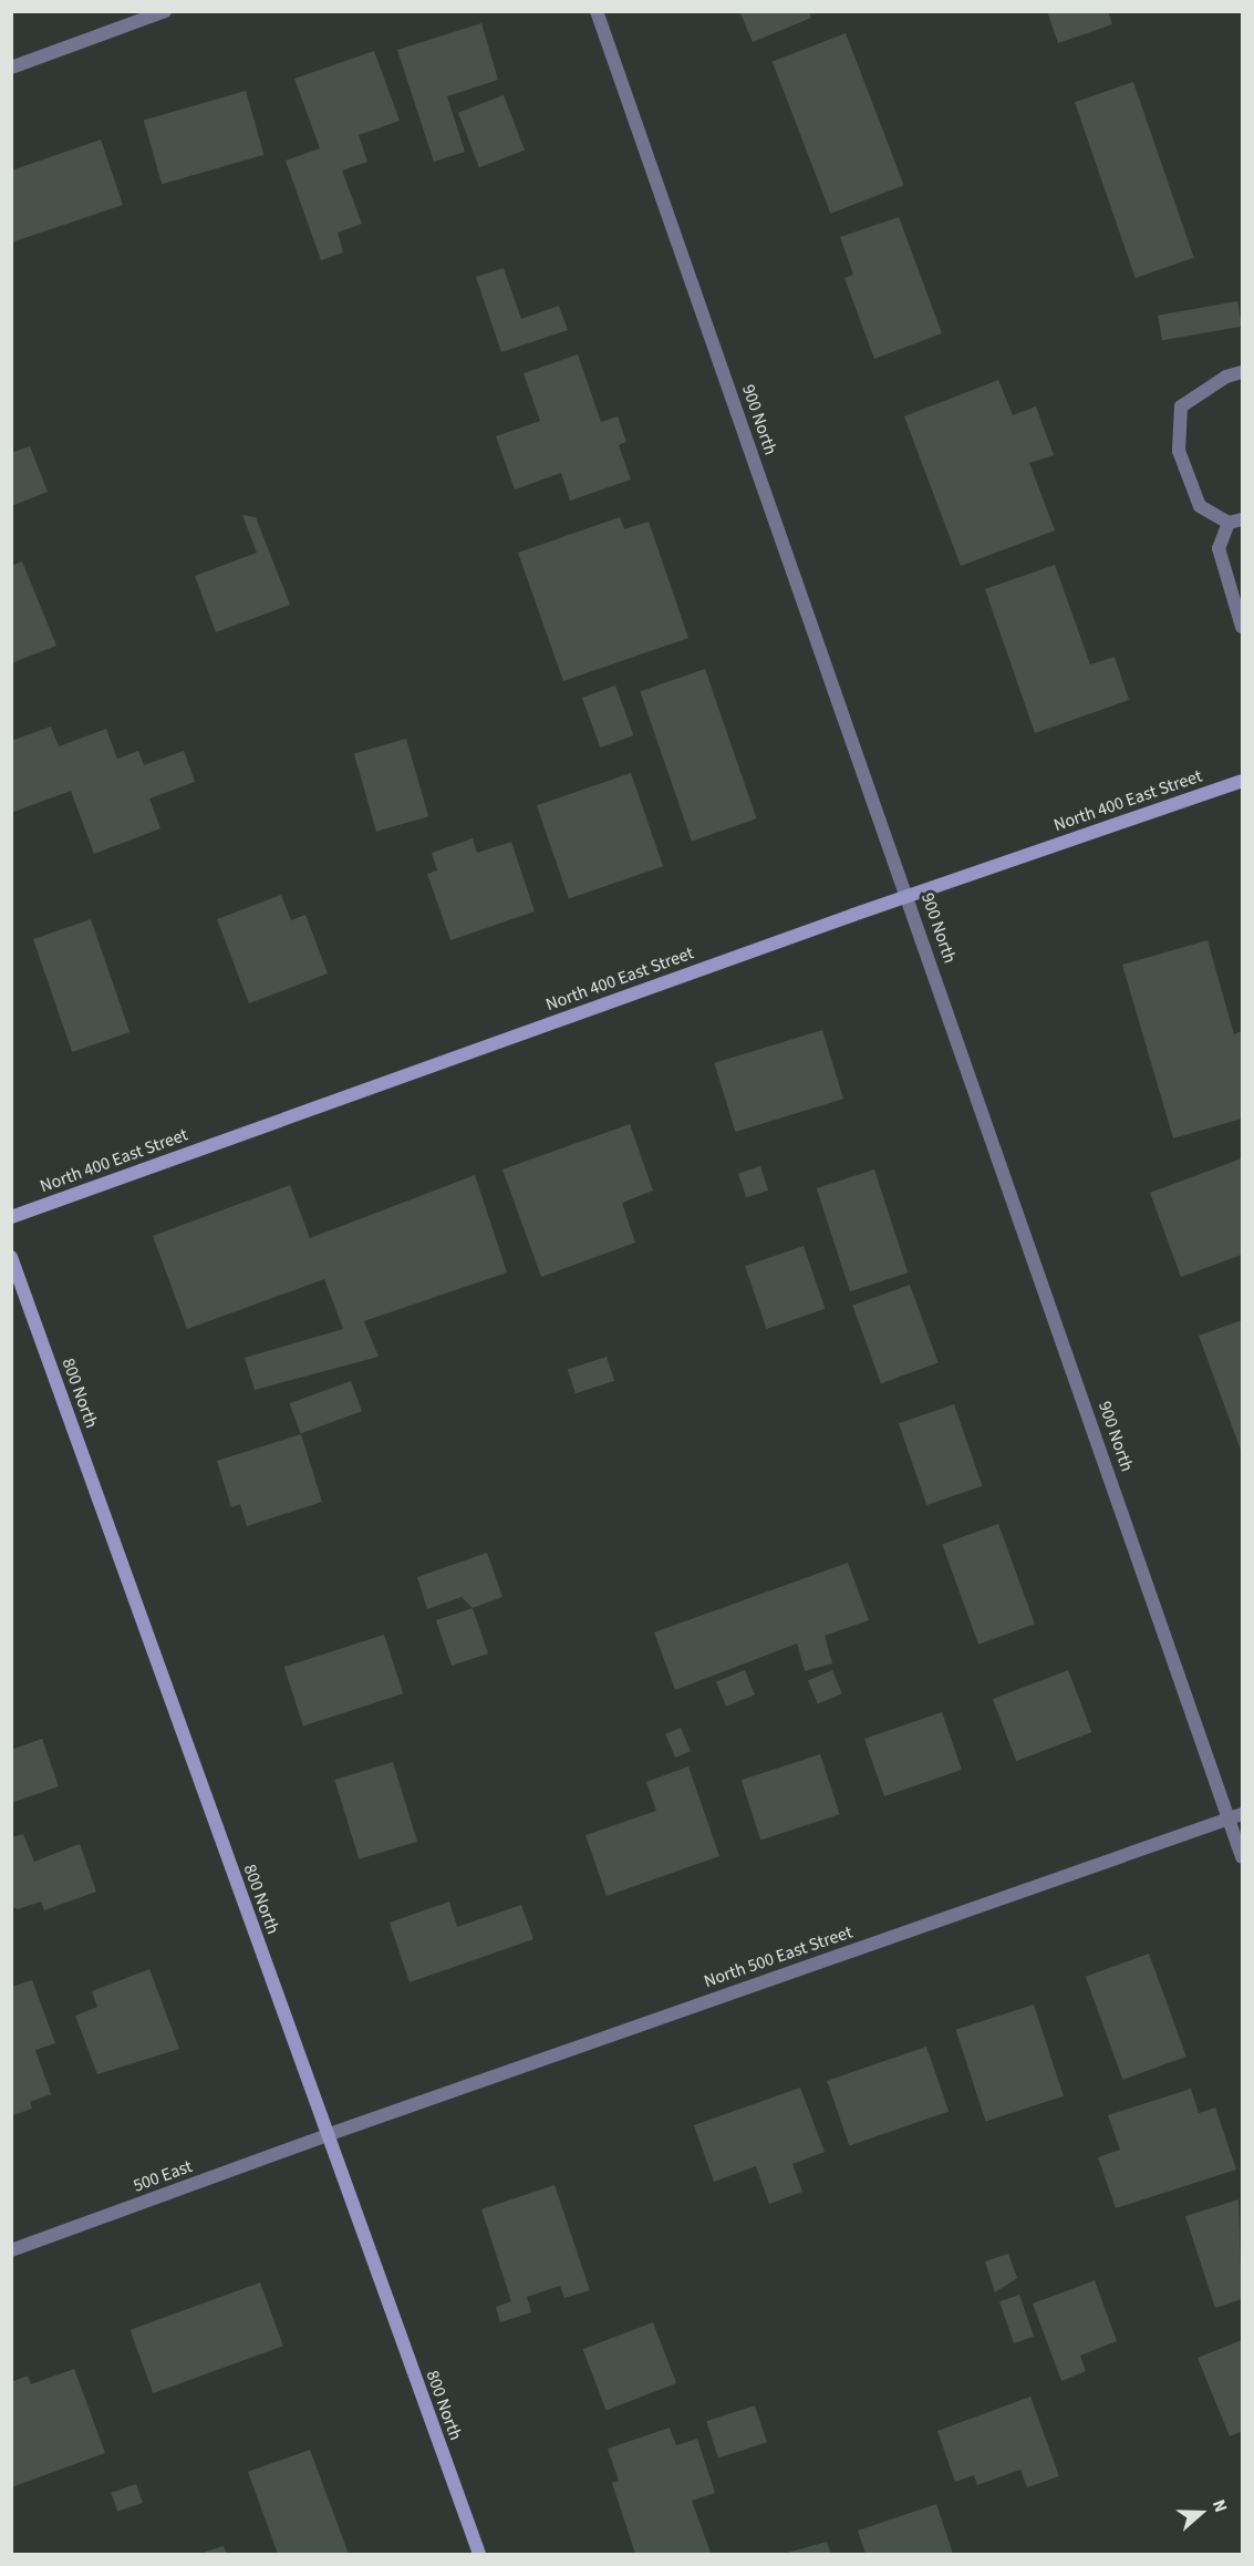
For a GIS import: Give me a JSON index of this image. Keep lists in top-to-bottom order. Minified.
{"streets":{"street":["900 North","North 400 East Street","800 North","North 500 East Street","500 East"]},"crossings":[["900 North","North 400 East Street"],["900 North","North 500 East Street"],["800 North","North 500 East Street"],["800 North","500 East"],["North 500 East Street","500 East"]],"north":"right"}
